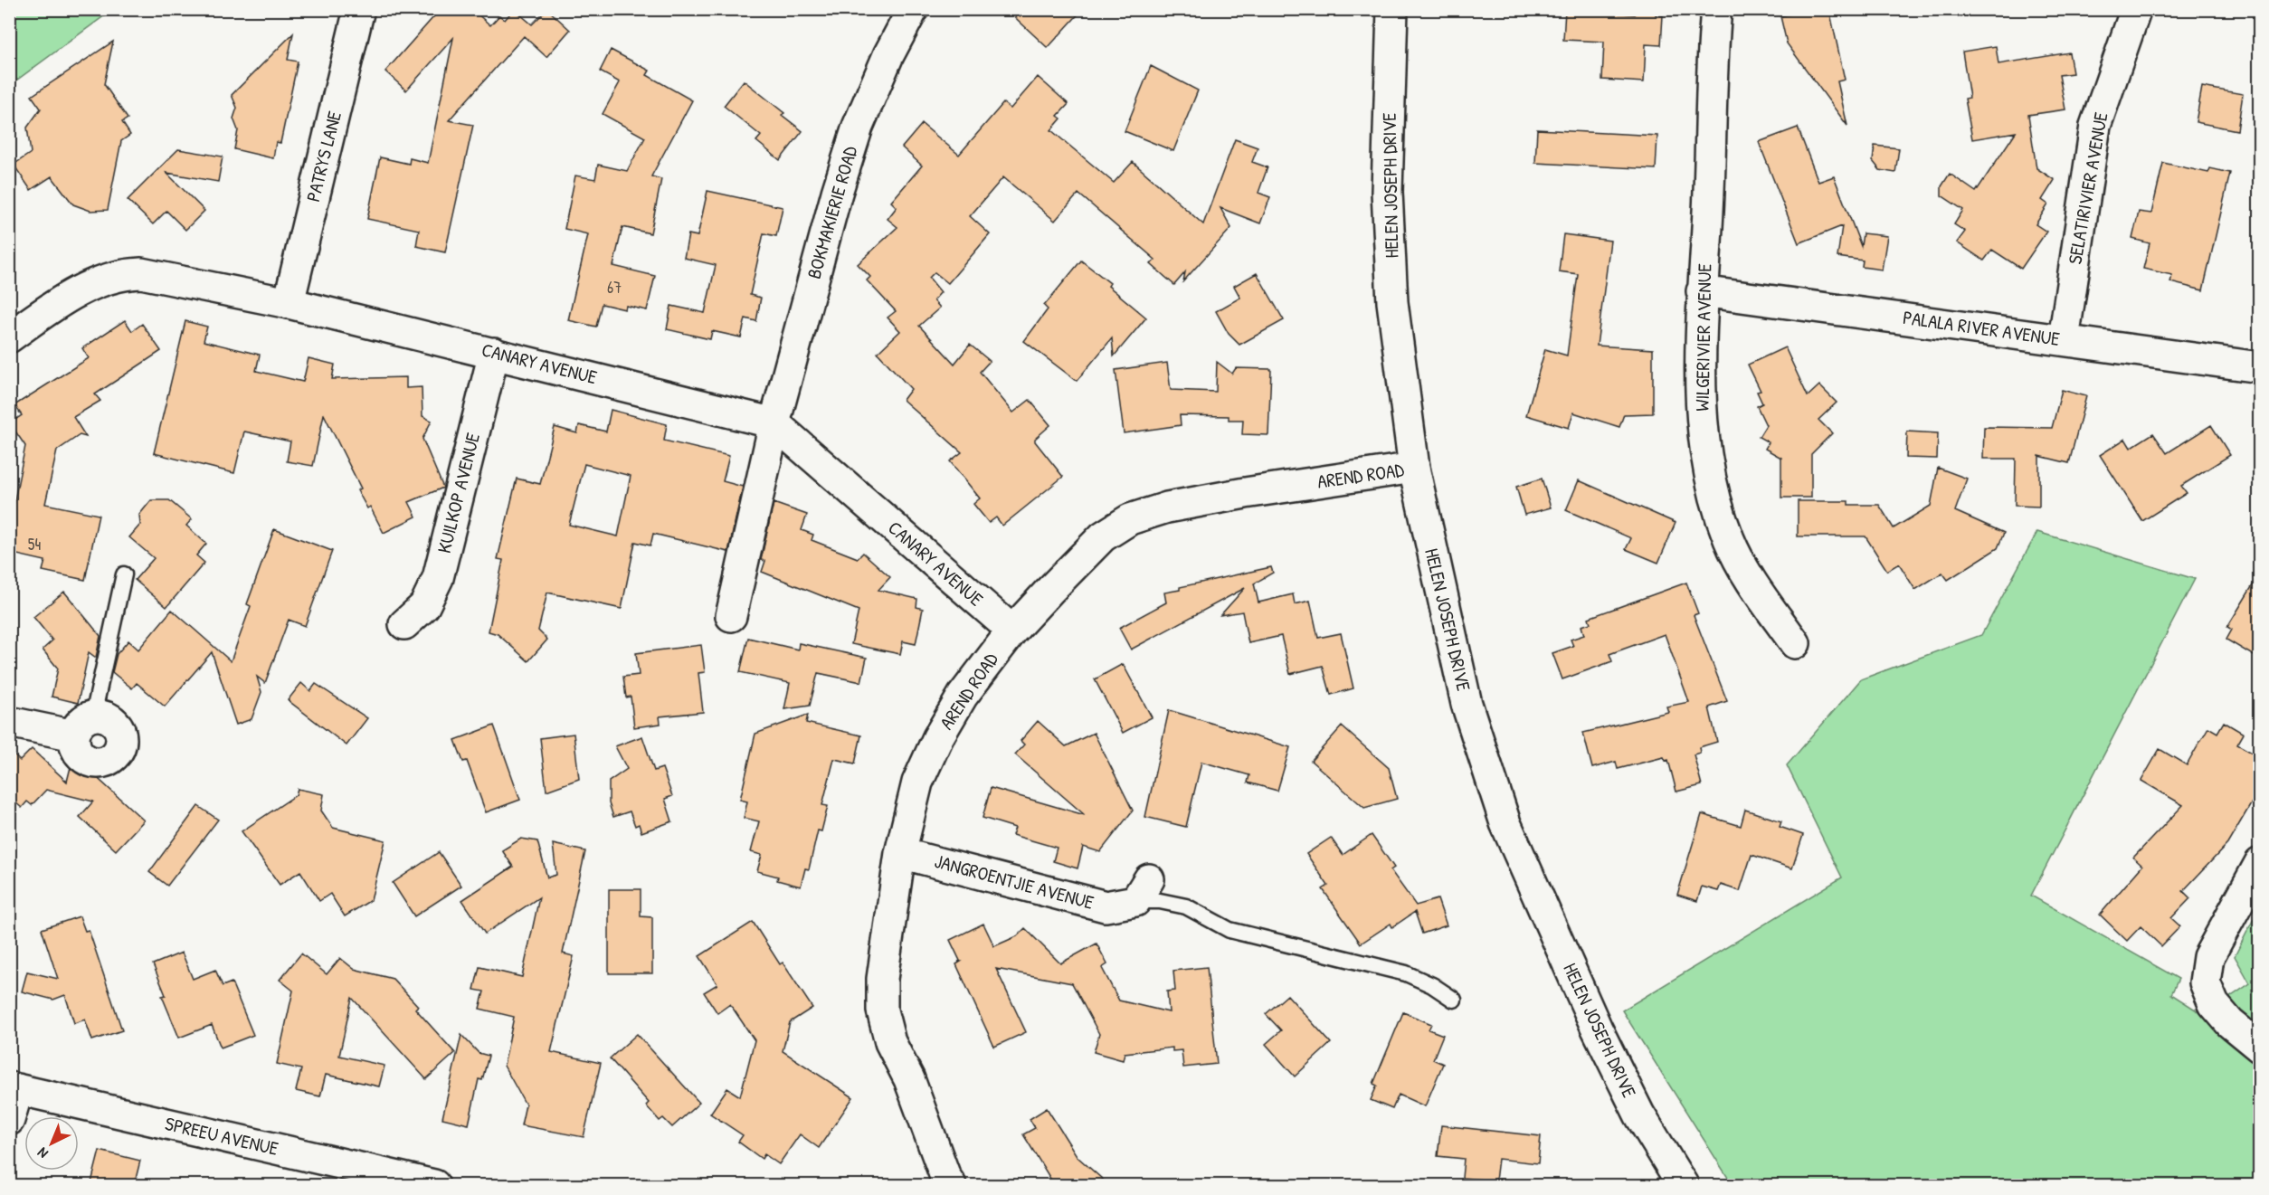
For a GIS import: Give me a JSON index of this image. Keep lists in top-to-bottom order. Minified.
{"streets":{"street":["PATRYS LANE","HELEN JOSEPH DRIVE","SELATIRIVIER AVENUE","BOKMAKIERIE ROAD","PALALA RIVER AVENUE","WILGERIVIER AVENUE","CANARY AVENUE","AREND ROAD","KUILKOP AVENUE","JANGROENTJIE AVENUE","SPREEU AVENUE"]},"crossings":[["PATRYS LANE","CANARY AVENUE"],["HELEN JOSEPH DRIVE","AREND ROAD"],["SELATIRIVIER AVENUE","PALALA RIVER AVENUE"],["BOKMAKIERIE ROAD","CANARY AVENUE"],["PALALA RIVER AVENUE","WILGERIVIER AVENUE"],["CANARY AVENUE","AREND ROAD"],["CANARY AVENUE","KUILKOP AVENUE"],["AREND ROAD","JANGROENTJIE AVENUE"]],"house_numbers":["67","54"],"north":"bottom left"}
